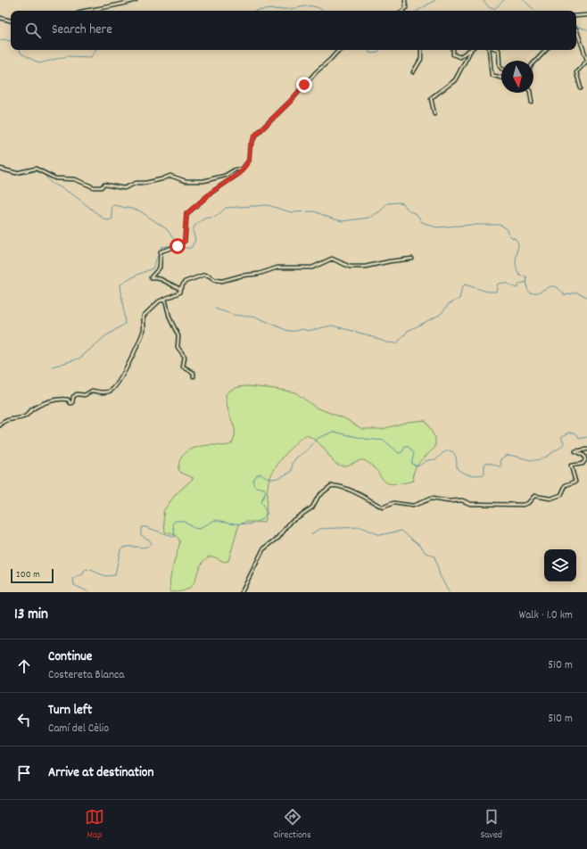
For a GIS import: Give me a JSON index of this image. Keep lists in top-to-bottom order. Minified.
{"scale_bar":"200 m","north":"bottom","page":{"search":"Search here","scale":"200 m","heading":["13 min","Walk · 1.0 km"],"list":[["Continue","Costereta Blanca","510 m"],["Turn left","Camí del Cèlio","510 m"],"Arrive at destination"],"nav":["Map","Directions","Saved"]}}
